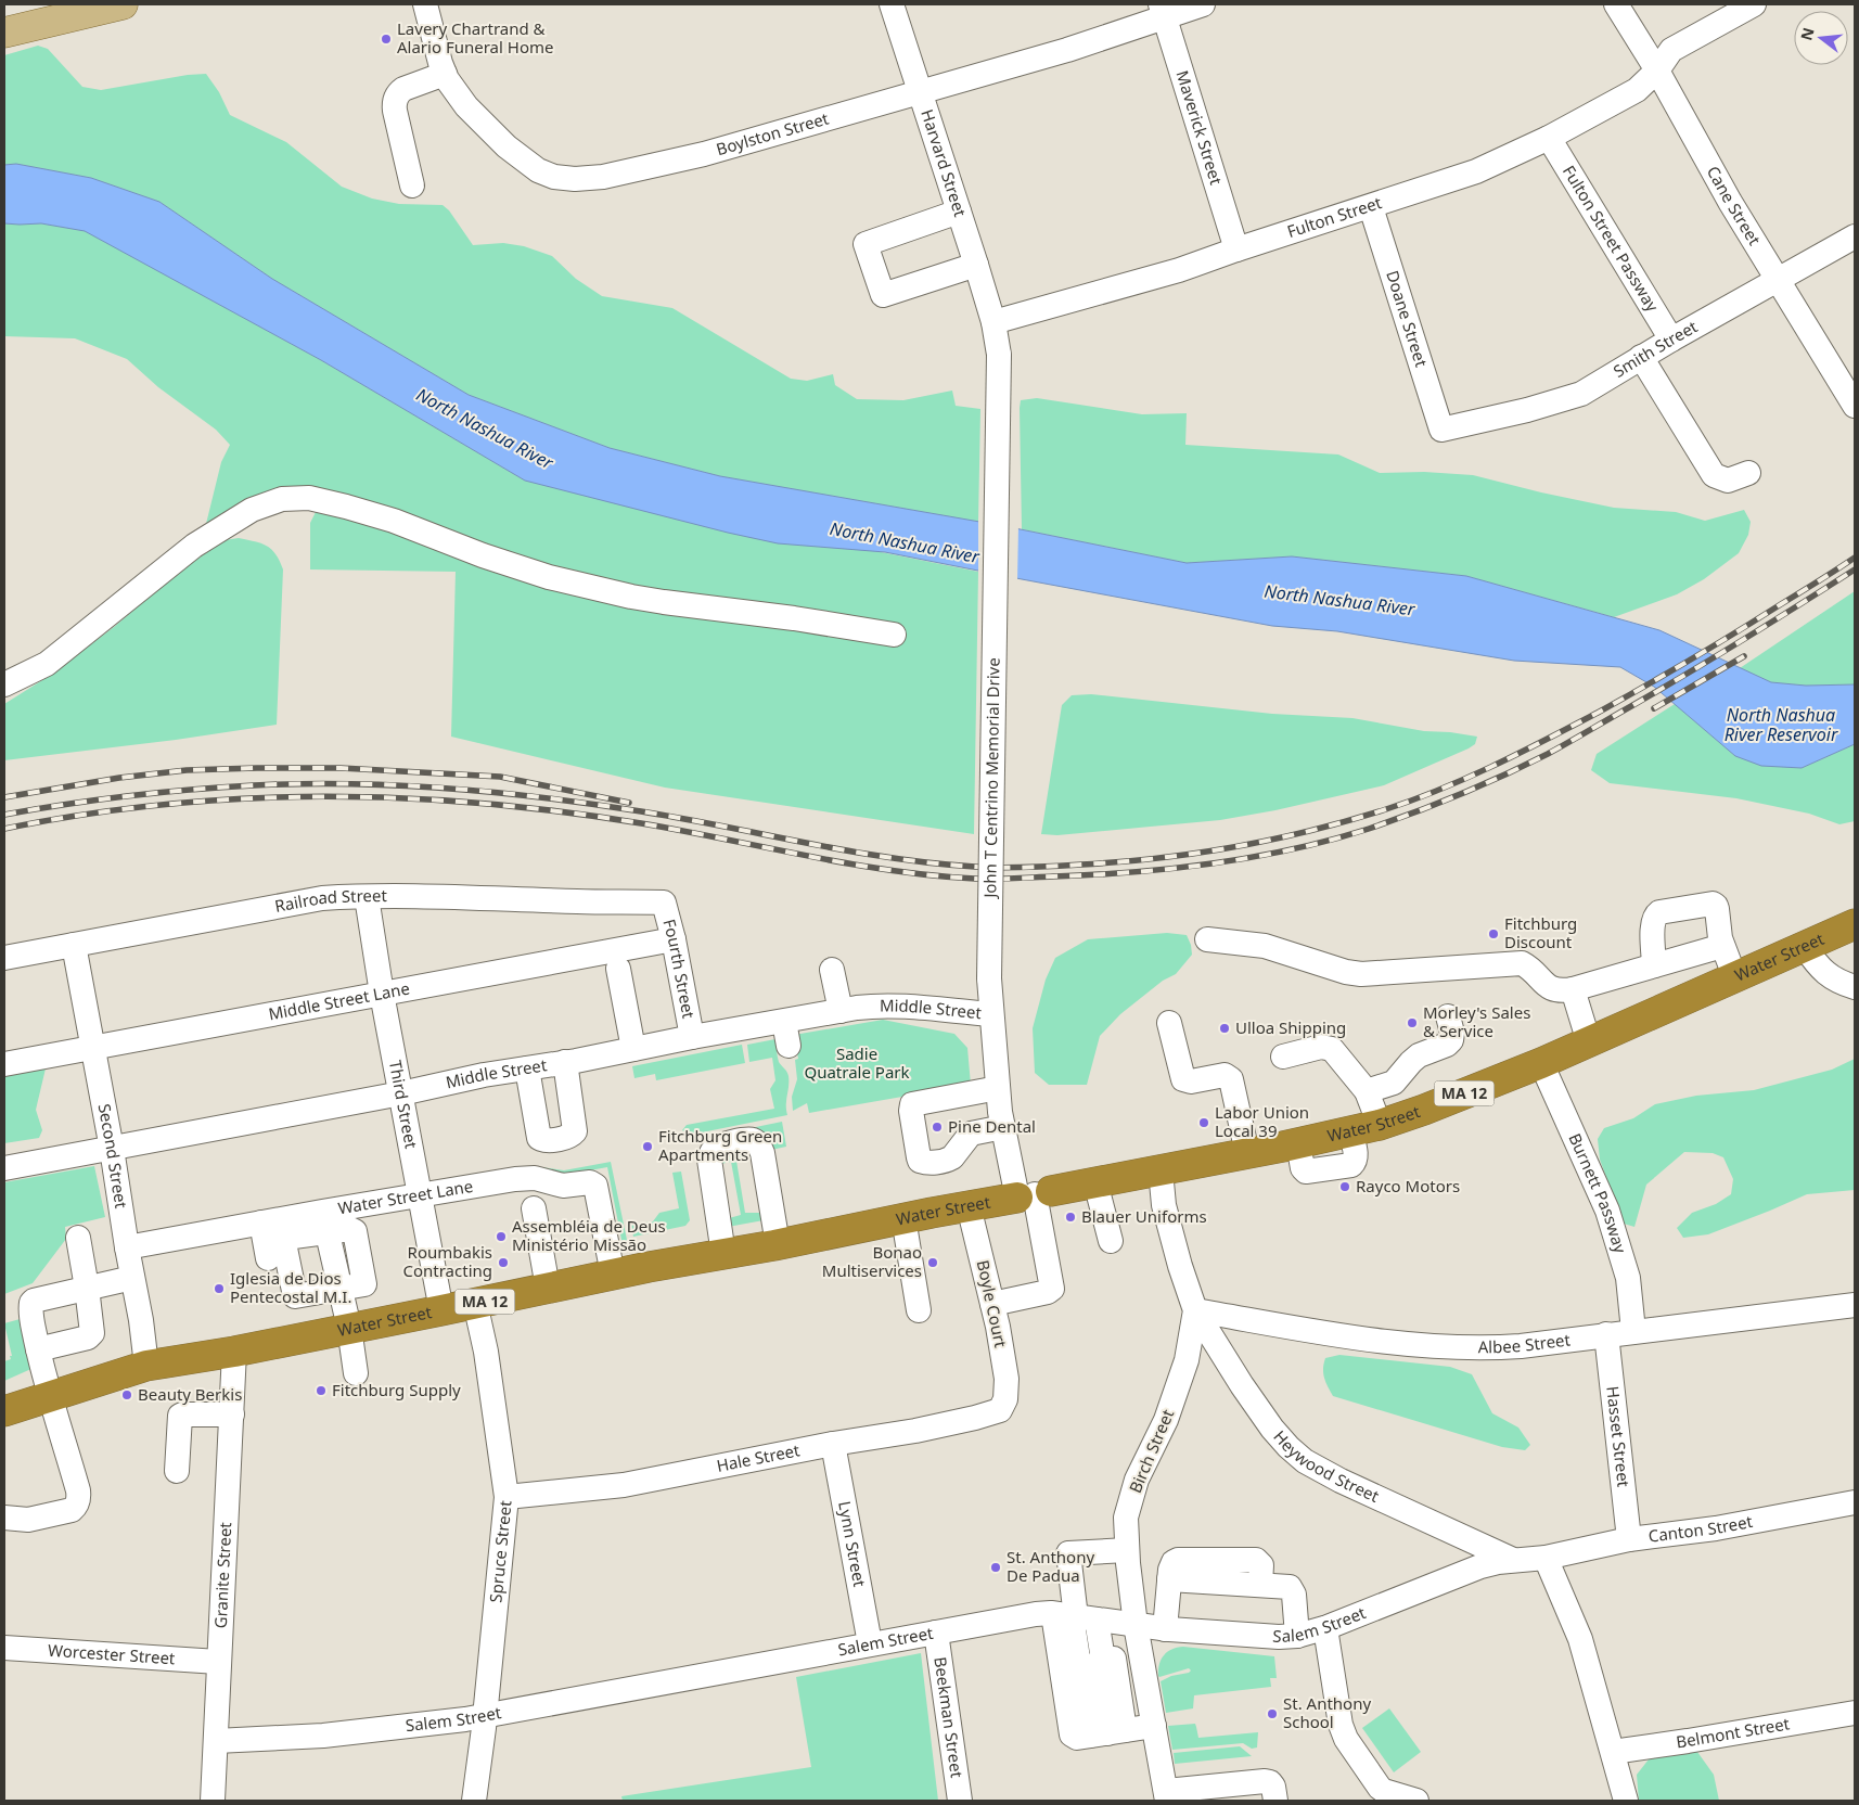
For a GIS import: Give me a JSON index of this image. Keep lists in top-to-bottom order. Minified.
{"streets":{"highway":["Water Street","MA 12"],"street":["Maverick Street","Boylston Street","Harvard Street","Cane Street","Fulton Street","Fulton Street Passway","Doane Street","Smith Street","John T Centrino Memorial Drive","Railroad Street","Fourth Street","Middle Street Lane","Middle Street","Third Street","Second Street","Burnett Passway","Water Street Lane","Boyle Court","Albee Street","Hasset Street","Birch Street","Hale Street","Heywood Street","Canton Street","Lynn Street","Spruce Street","Granite Street","Salem Street","Worcester Street","Beekman Street","Belmont Street"]},"crossings":[["Maverick Street","Boylston Street"],["Maverick Street","Fulton Street"],["Boylston Street","Harvard Street"],["Harvard Street","Fulton Street"],["Harvard Street","John T Centrino Memorial Drive"],["Cane Street","Fulton Street"],["Cane Street","Smith Street"],["Fulton Street","Fulton Street Passway"],["Fulton Street","Doane Street"],["Fulton Street","John T Centrino Memorial Drive"],["Fulton Street Passway","Smith Street"],["Doane Street","Smith Street"],["John T Centrino Memorial Drive","Water Street"],["John T Centrino Memorial Drive","Middle Street"],["John T Centrino Memorial Drive","Boyle Court"],["Railroad Street","Fourth Street"],["Railroad Street","Third Street"],["Railroad Street","Second Street"],["Water Street","Third Street"],["Water Street","Second Street"],["Water Street","Burnett Passway"],["Water Street","Water Street Lane"],["Water Street","Boyle Court"],["Water Street","Birch Street"],["Water Street","Spruce Street"],["Water Street","Granite Street"],["Fourth Street","Middle Street Lane"],["Fourth Street","Middle Street"],["Middle Street Lane","Third Street"],["Middle Street Lane","Second Street"],["Middle Street","Third Street"],["Middle Street","Second Street"],["Third Street","Water Street Lane"],["Second Street","Water Street Lane"],["Burnett Passway","Albee Street"],["Boyle Court","Hale Street"],["Albee Street","Hasset Street"],["Albee Street","Birch Street"],["Albee Street","Heywood Street"],["Hasset Street","Canton Street"],["Birch Street","Heywood Street"],["Birch Street","Salem Street"],["Hale Street","Lynn Street"],["Hale Street","Spruce Street"],["Heywood Street","Salem Street"],["Canton Street","Salem Street"],["Lynn Street","Salem Street"],["Spruce Street","Salem Street"],["Granite Street","Salem Street"],["Granite Street","Worcester Street"],["Salem Street","Beekman Street"]],"water":["North Nashua River","North Nashua River Reservoir"],"parks":["Sadie Quatrale Park"],"places":["Lavery Chartrand & Alario Funeral Home","Fitchburg Discount","Morley's Sales & Service","Ulloa Shipping","Labor Union Local 39","Pine Dental","Fitchburg Green Apartments","Rayco Motors","Blauer Uniforms","Assembléia de Deus Ministério Missão","Roumbakis Contracting","Bonao Multiservices","Iglesia de Dios Pentecostal M.I.","Fitchburg Supply","Beauty Berkis","St. Anthony De Padua","St. Anthony School"],"north":"left"}
